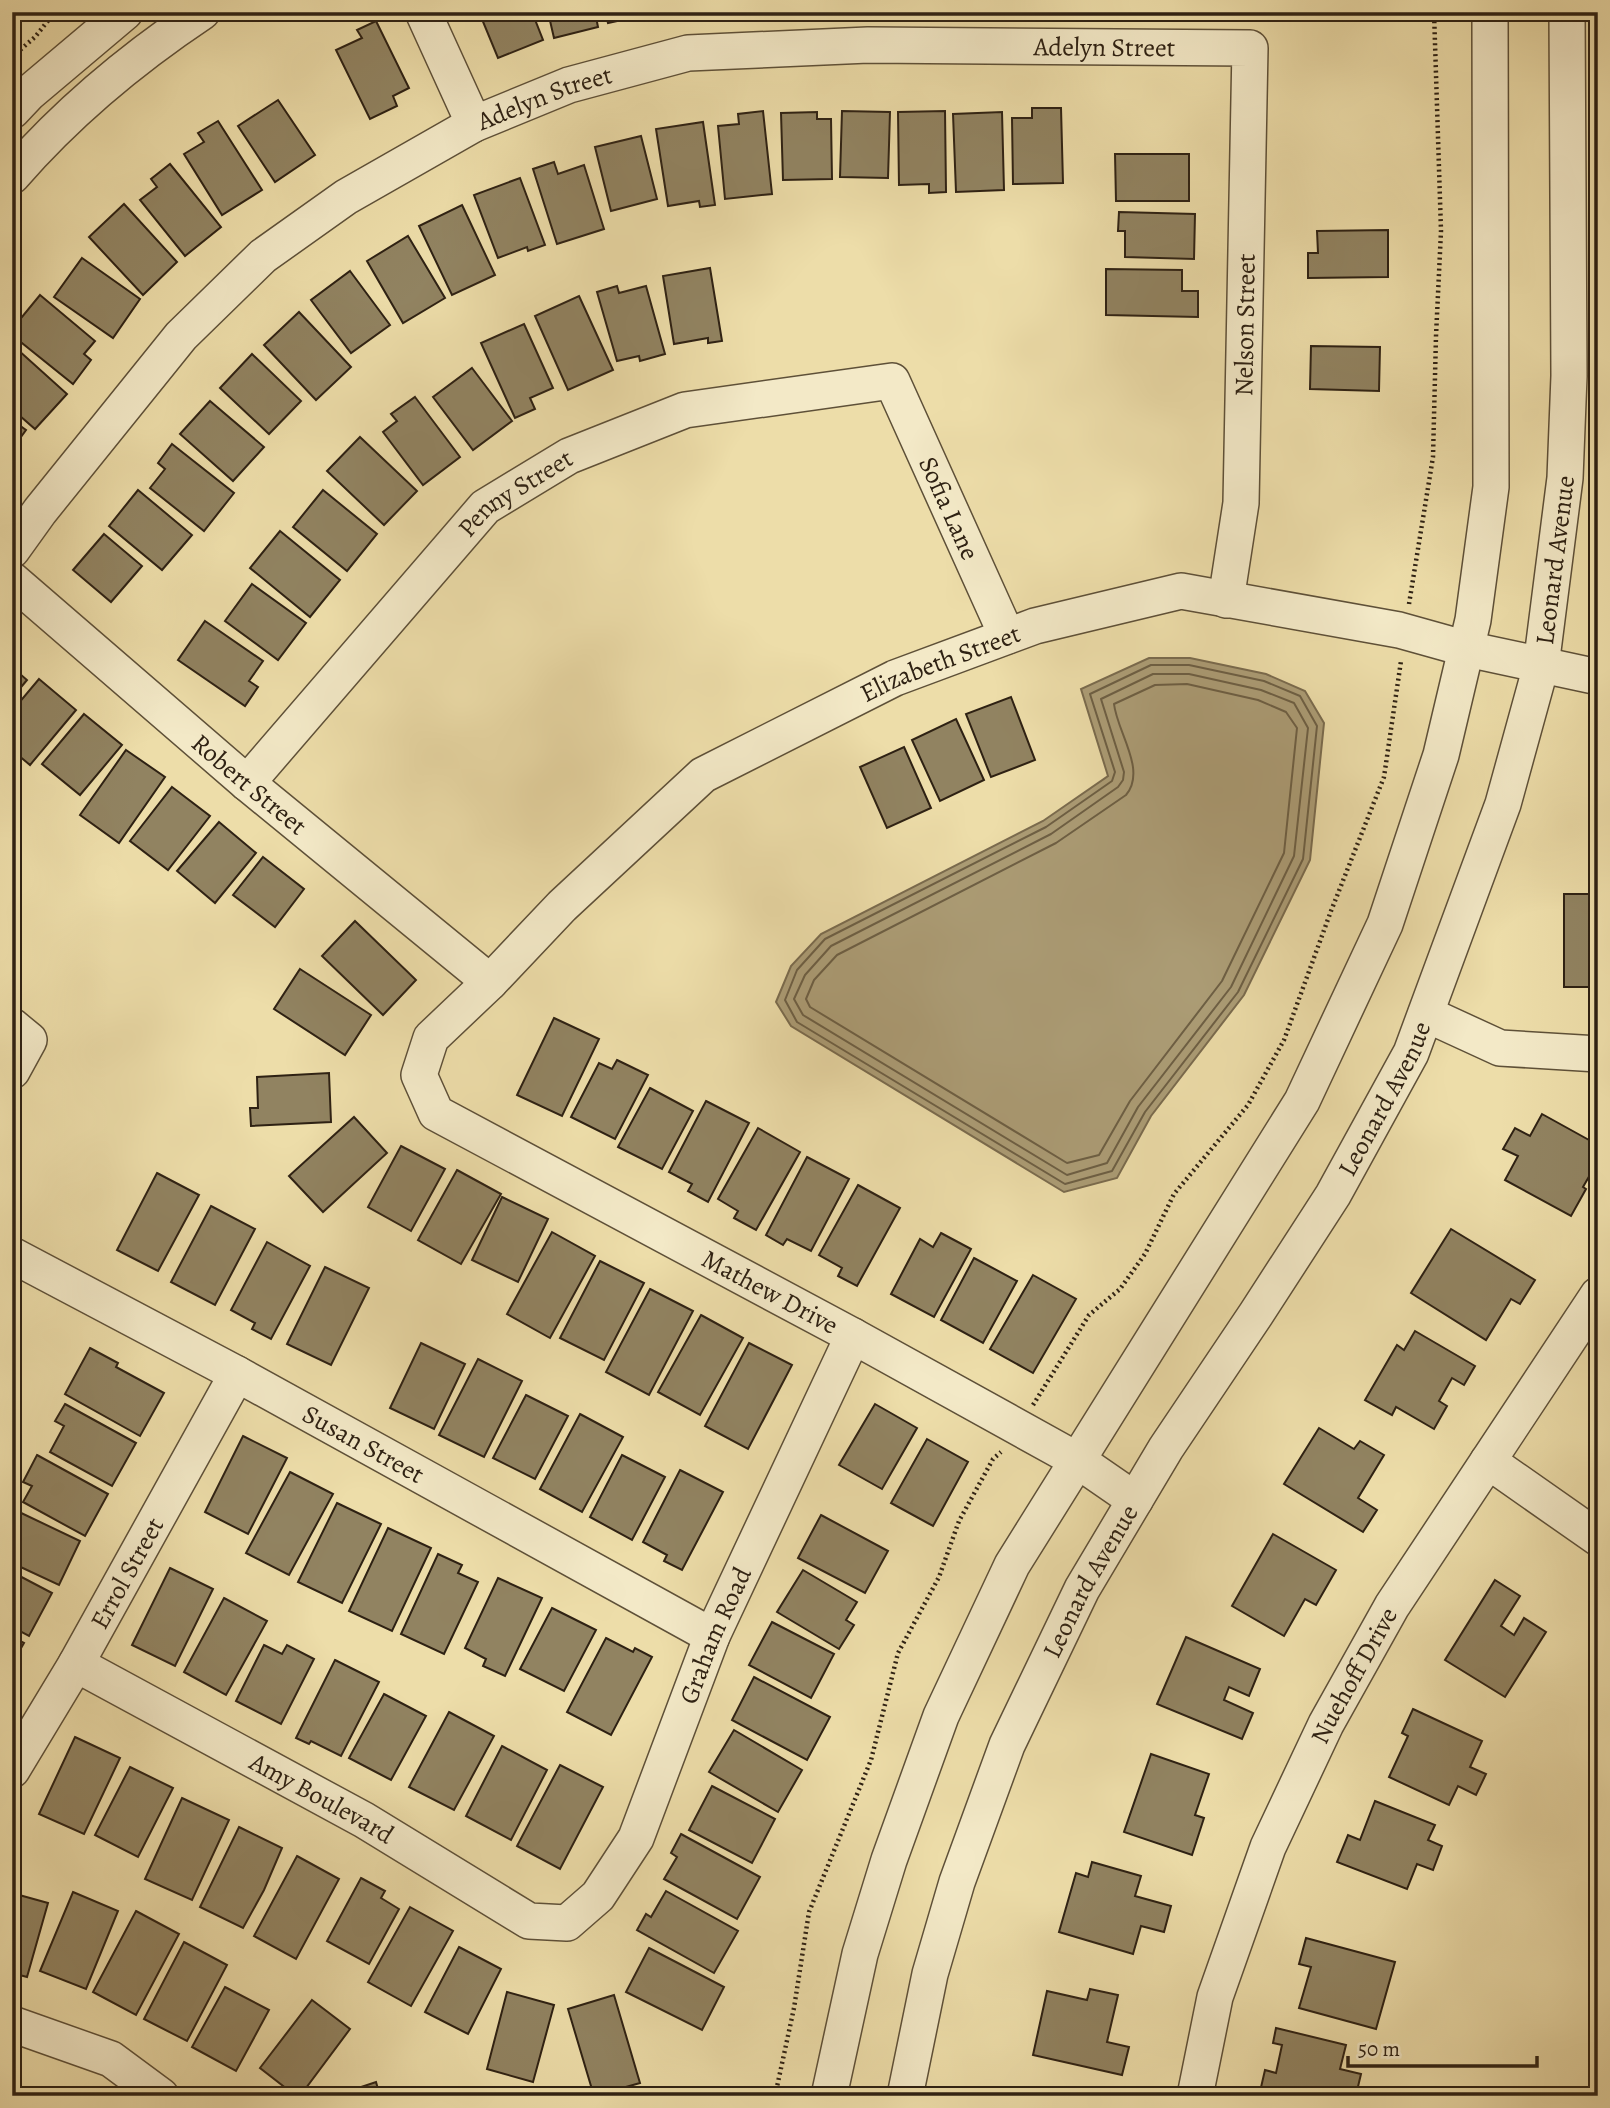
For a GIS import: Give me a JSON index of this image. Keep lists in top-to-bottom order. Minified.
{"streets":{"street":["Adelyn Street","Nelson Street","Penny Street","Sofia Lane","Leonard Avenue","Elizabeth Street","Robert Street","Mathew Drive","Susan Street","Errol Street","Graham Road","Nuehoff Drive","Amy Boulevard"]},"crossings":[["Adelyn Street","Nelson Street"],["Nelson Street","Elizabeth Street"],["Penny Street","Sofia Lane"],["Penny Street","Robert Street"],["Sofia Lane","Elizabeth Street"],["Leonard Avenue","Elizabeth Street"],["Leonard Avenue","Mathew Drive"],["Elizabeth Street","Robert Street"],["Elizabeth Street","Mathew Drive"],["Mathew Drive","Graham Road"],["Susan Street","Errol Street"],["Susan Street","Graham Road"],["Errol Street","Amy Boulevard"],["Graham Road","Amy Boulevard"]],"scale_bar":"50 m"}
